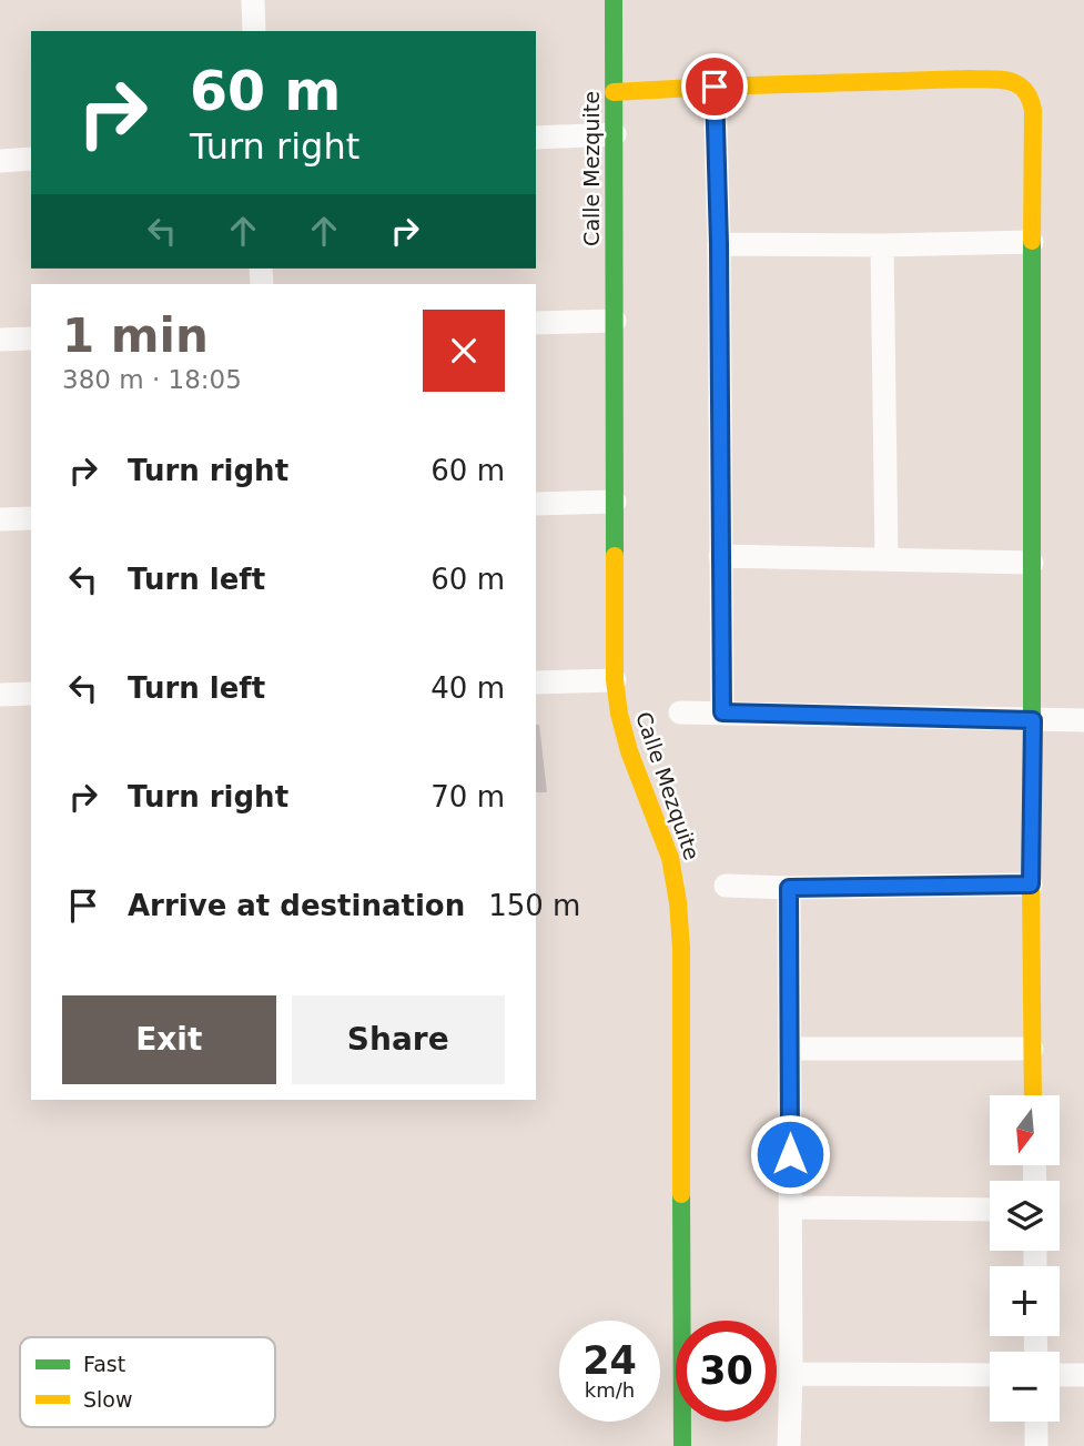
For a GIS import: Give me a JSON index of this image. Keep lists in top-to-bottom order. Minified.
{"streets":{"street":["Calle Mezquite"]},"legend":["Fast","Slow"],"north":"bottom","page":{"turn":["60 m","Turn right"],"heading":["1 min","380 m · 18:05"],"list":[{"name":"Turn right","value":"60 m"},{"name":"Turn left","value":"60 m"},{"name":"Turn left","value":"40 m"},{"name":"Turn right","value":"70 m"},{"name":"Arrive at destination","value":"150 m"}],"buttons":["Exit","Share"],"map_buttons":["+","−"],"speed":"24 km/h","limit":"30"}}
